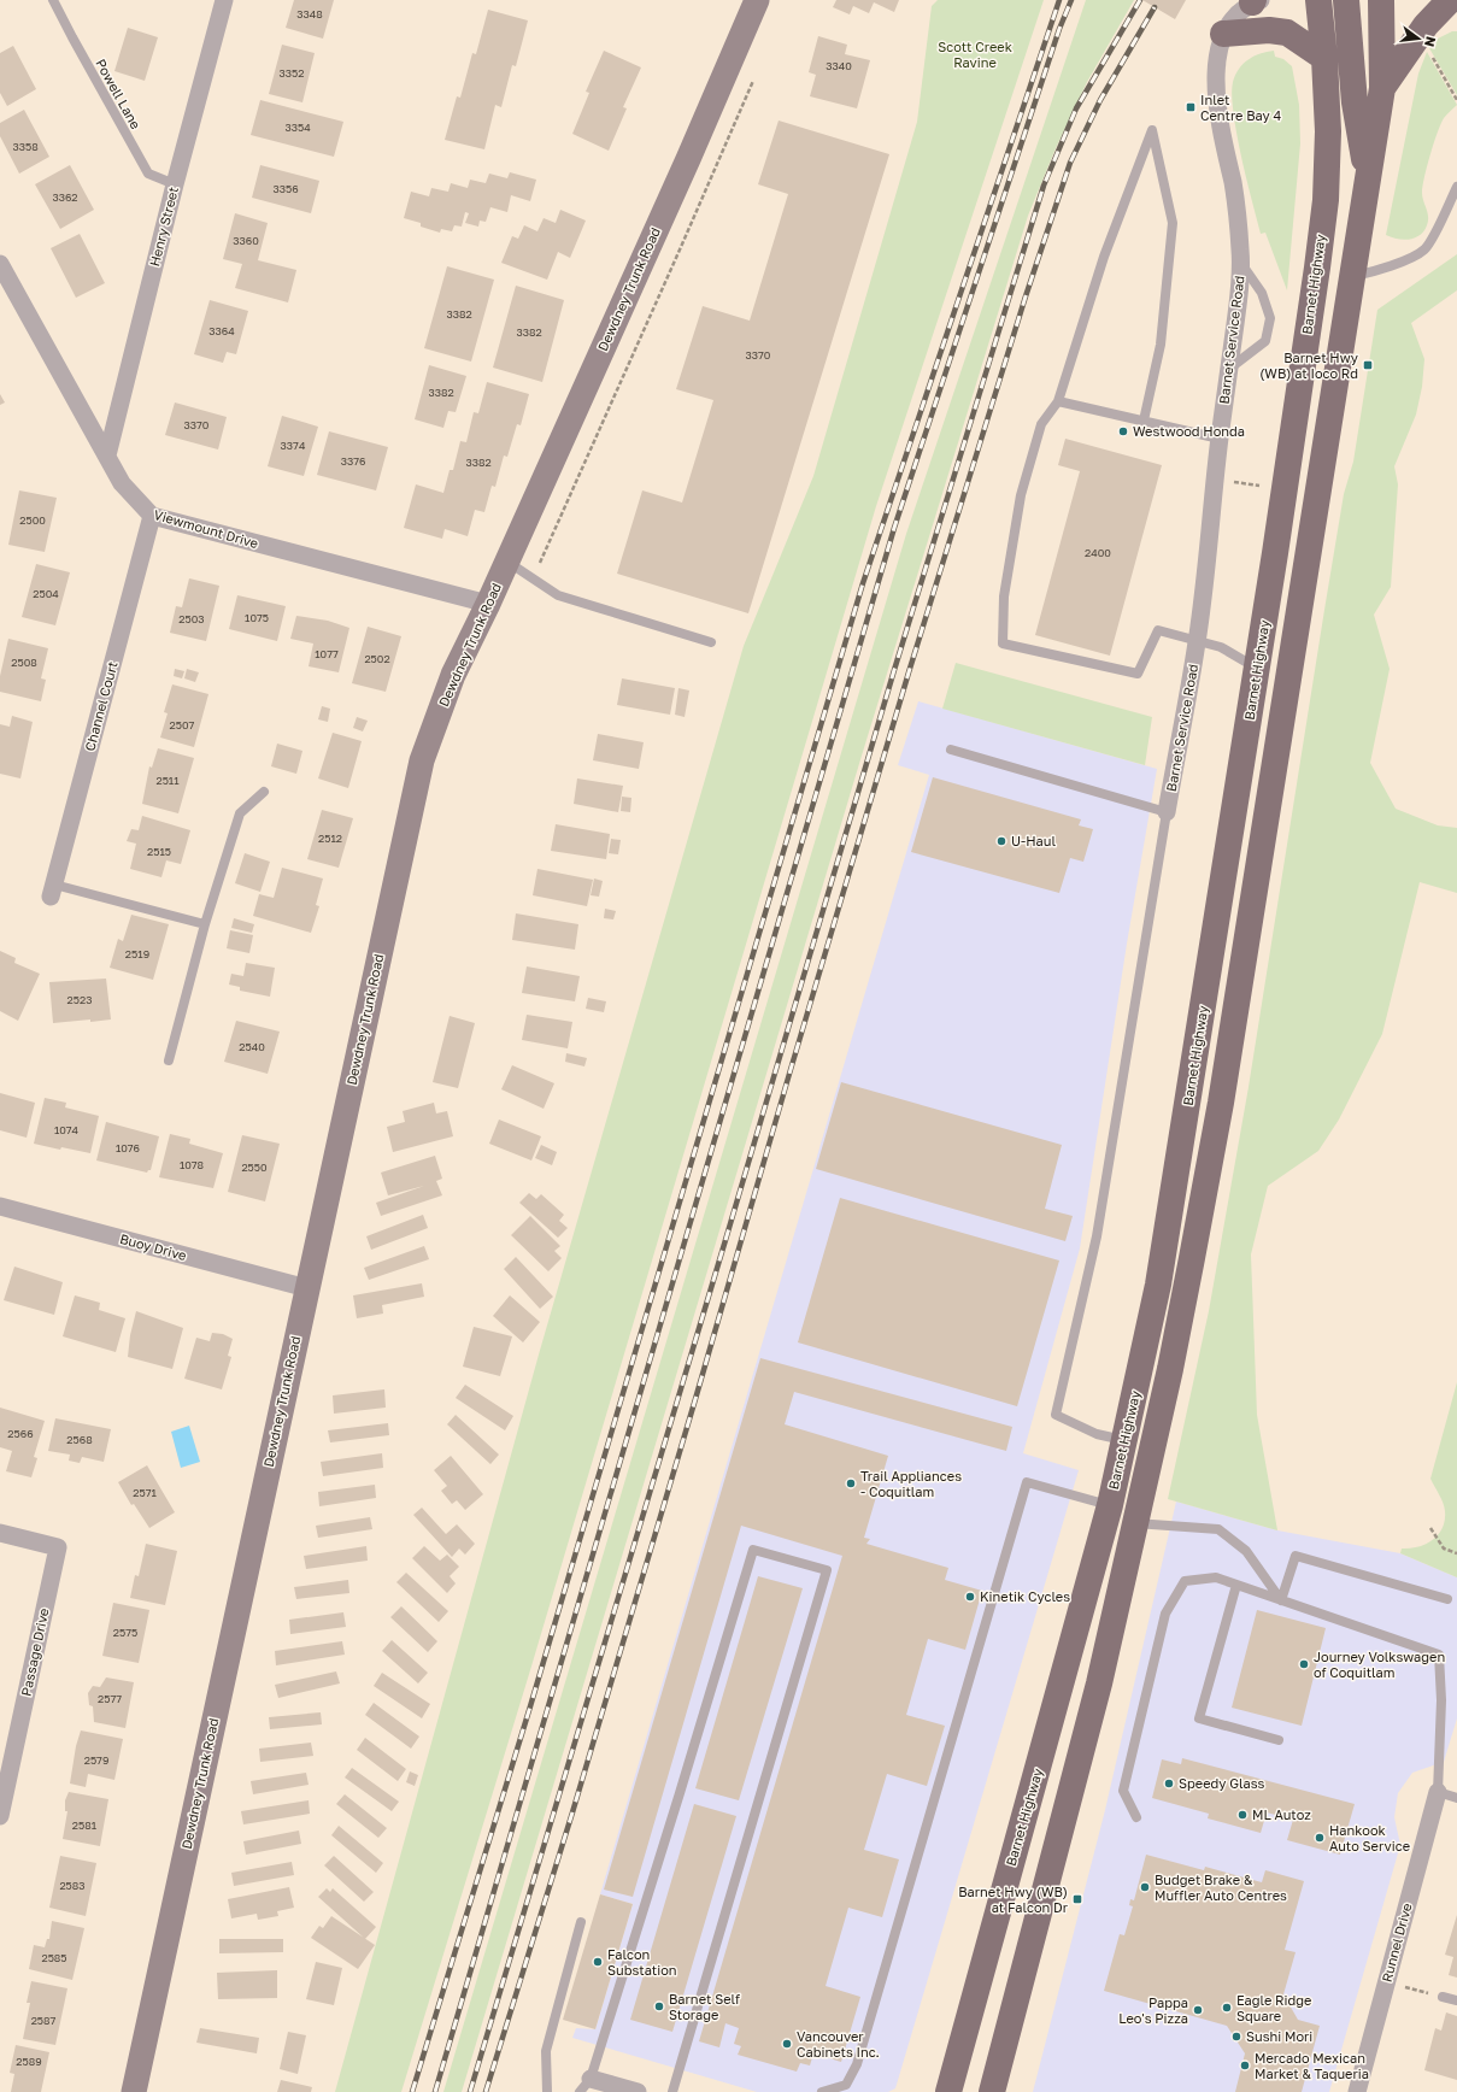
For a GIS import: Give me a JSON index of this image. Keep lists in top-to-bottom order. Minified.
{"streets":{"main road":["Barnet Highway","Dewdney Trunk Road"],"street":["Henry Street","Barnet Service Road","Viewmount Drive","Channel Court","Buoy Drive","Passage Drive","Runnel Drive"],"lane":["Powell Lane"]},"crossings":[["Powell Lane","Henry Street"],["Henry Street","Viewmount Drive"],["Dewdney Trunk Road","Viewmount Drive"],["Dewdney Trunk Road","Buoy Drive"],["Viewmount Drive","Channel Court"]],"parks":["Scott Creek Ravine"],"places":{"transit":["Inlet Centre Bay 4","Barnet Hwy (WB) at Ioco Rd","Barnet Hwy (WB) at Falcon Dr"],"other":["Westwood Honda","U-Haul","Trail Appliances - Coquitlam","Kinetik Cycles","Journey Volkswagen of Coquitlam","Speedy Glass","ML Autoz","Hankook Auto Service","Budget Brake & Muffler Auto Centres","Falcon Substation","Barnet Self Storage","Eagle Ridge Square","Pappa Leo's Pizza","Sushi Mori","Vancouver Cabinets Inc.","Mercado Mexican Market & Taqueria"]},"house_numbers":["3348","3340","3352","3354","3358","3356","3362","3360","3382","3364","3382","3370","3382","3370","3374","3376","3382","2500","2400","2504","1075","2503","1077","2502","2508","2507","2511","2512","2515","2519","2523","2540","1074","1076","1078","2550","2566","2568","2571","2575","2577","2579","2581","2583","2585","2587","2589"],"north":"right"}
